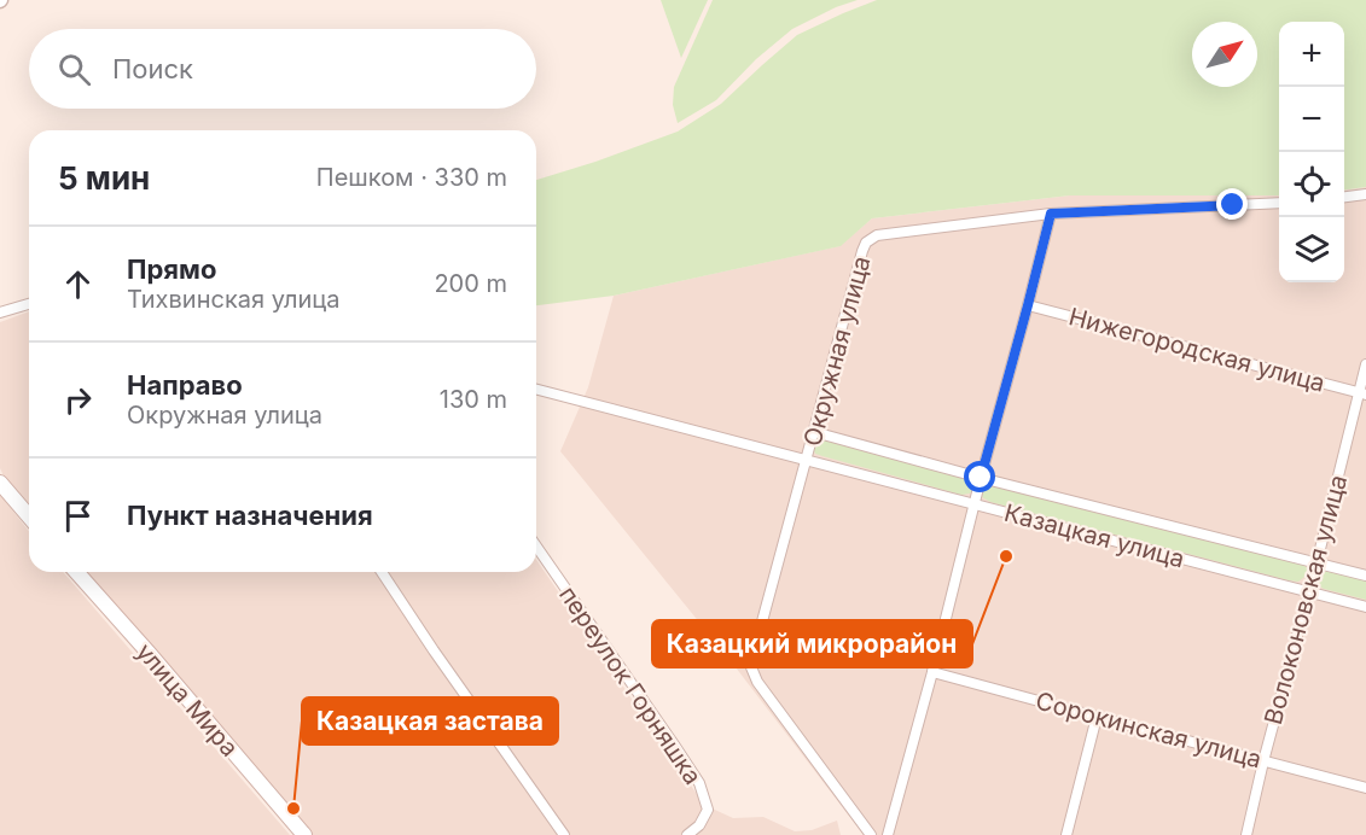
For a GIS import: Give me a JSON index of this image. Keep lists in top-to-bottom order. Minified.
{"streets":{"main road":["улица Мира"],"street":["Нижегородская улица","Окружная улица","Казацкая улица","Волоконовская улица","переулок Горняшка","Сорокинская улица"]},"crossings":[["Нижегородская улица","Волоконовская улица"],["Окружная улица","Казацкая улица"],["Казацкая улица","Волоконовская улица"],["Волоконовская улица","Сорокинская улица"]],"places":["Казацкий микрорайон","Казацкая застава"],"north":"top right","page":{"map_buttons":["+","−"],"search":"Поиск","heading":["5 мин","Пешком · 330 m"],"list":[["Прямо","Тихвинская улица","200 m"],["Направо","Окружная улица","130 m"],"Пункт назначения"]}}
